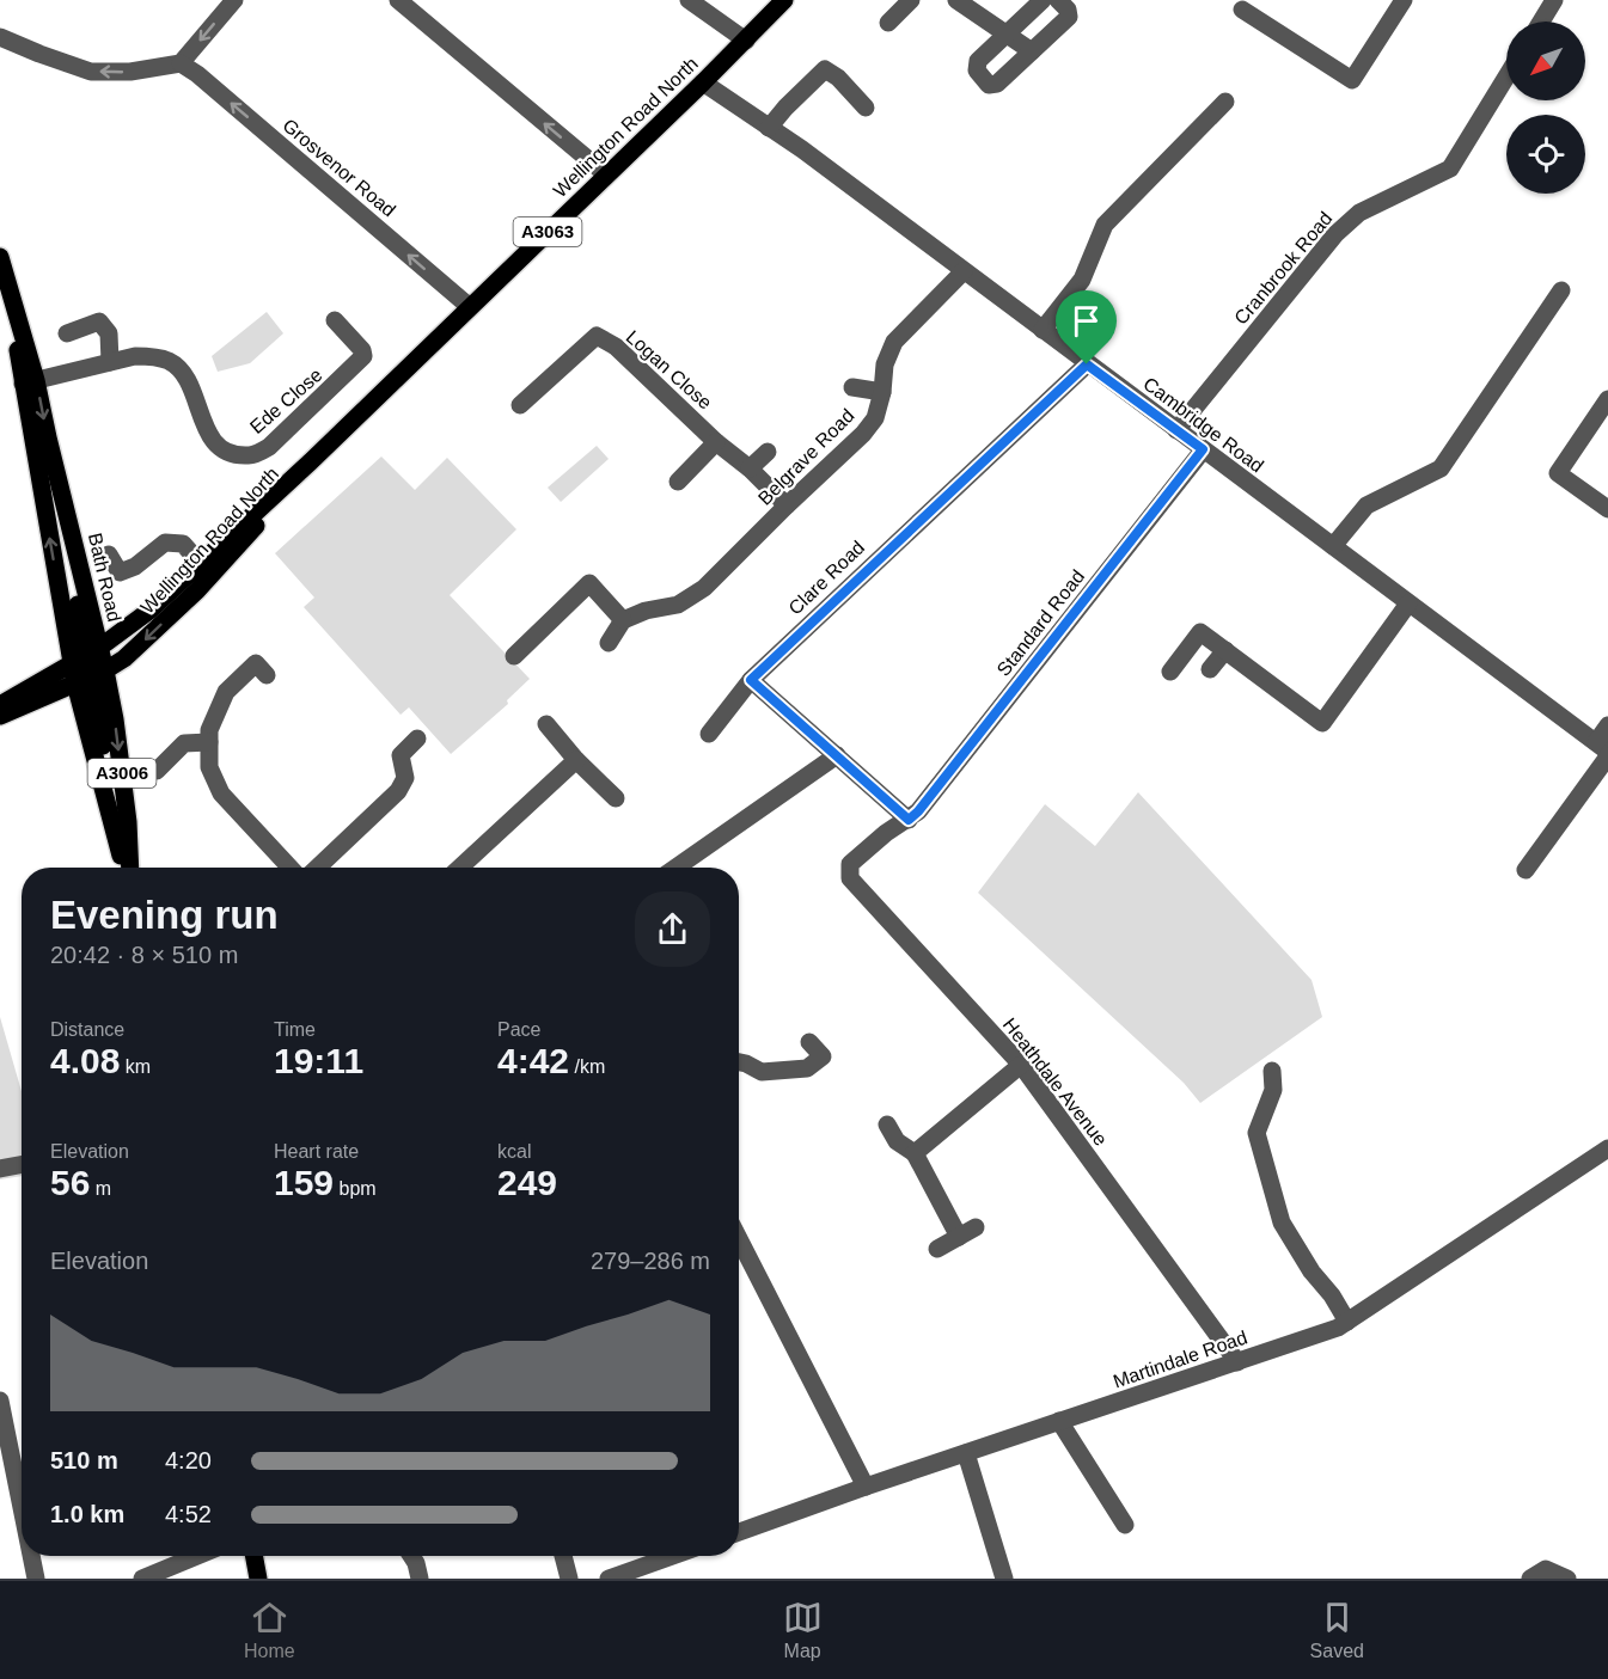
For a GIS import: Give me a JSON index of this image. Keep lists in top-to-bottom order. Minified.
{"streets":{"main road":["Wellington Road North","A3063","Bath Road","A3006"],"street":["Grosvenor Road","Cranbrook Road","Logan Close","Ede Close","Cambridge Road","Belgrave Road","Clare Road","Standard Road","Heathdale Avenue","Martindale Road"]},"crossings":[["Wellington Road North","Grosvenor Road"],["Wellington Road North","A3063"],["Wellington Road North","Cambridge Road"],["Wellington Road North","Bath Road"],["A3063","Bath Road"],["Cranbrook Road","Cambridge Road"],["Logan Close","Belgrave Road"],["Ede Close","Bath Road"],["Cambridge Road","Belgrave Road"],["Cambridge Road","Clare Road"],["Cambridge Road","Standard Road"],["Standard Road","Heathdale Avenue"],["Heathdale Avenue","Martindale Road"]],"one_way":["Grosvenor Road"],"north":"bottom left","page":{"heading":["Evening run","20:42 · 8 × 510 m"],"stats":[["Distance","4.08 km"],["Time","19:11"],["Pace","4:42 /km"],["Elevation","56 m"],["Heart rate","159 bpm"],["kcal","249"]],"chart":["Elevation","279–286 m"],"list":[{"name":"510 m","note":"4:20"},{"name":"1.0 km","note":"4:52"}],"tabs":["Home","Map","Saved"]}}
